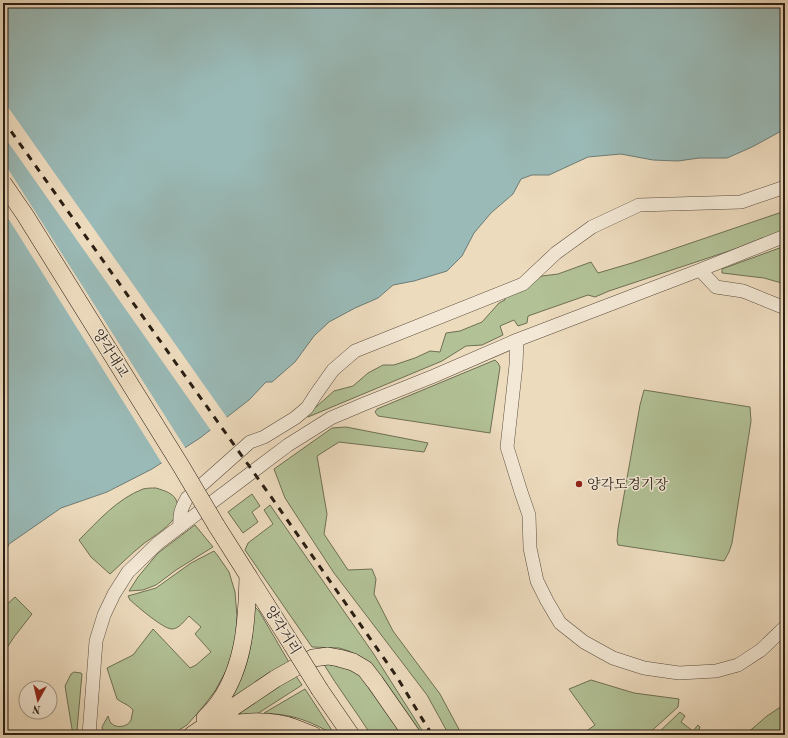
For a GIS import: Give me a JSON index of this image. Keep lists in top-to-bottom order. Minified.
{"streets":{"main road":["양각대교","양각거리"]},"crossings":[["양각대교","양각거리"]],"places":["양각도경기장"],"north":"bottom"}
